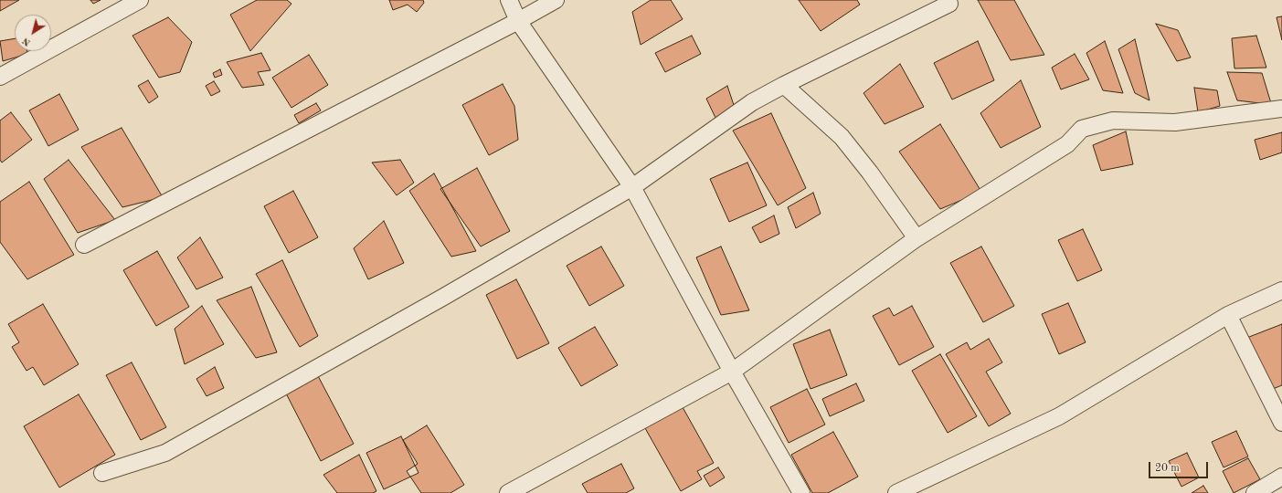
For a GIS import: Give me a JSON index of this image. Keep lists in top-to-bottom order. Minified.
{"scale_bar":"20 m","north":"bottom left"}
